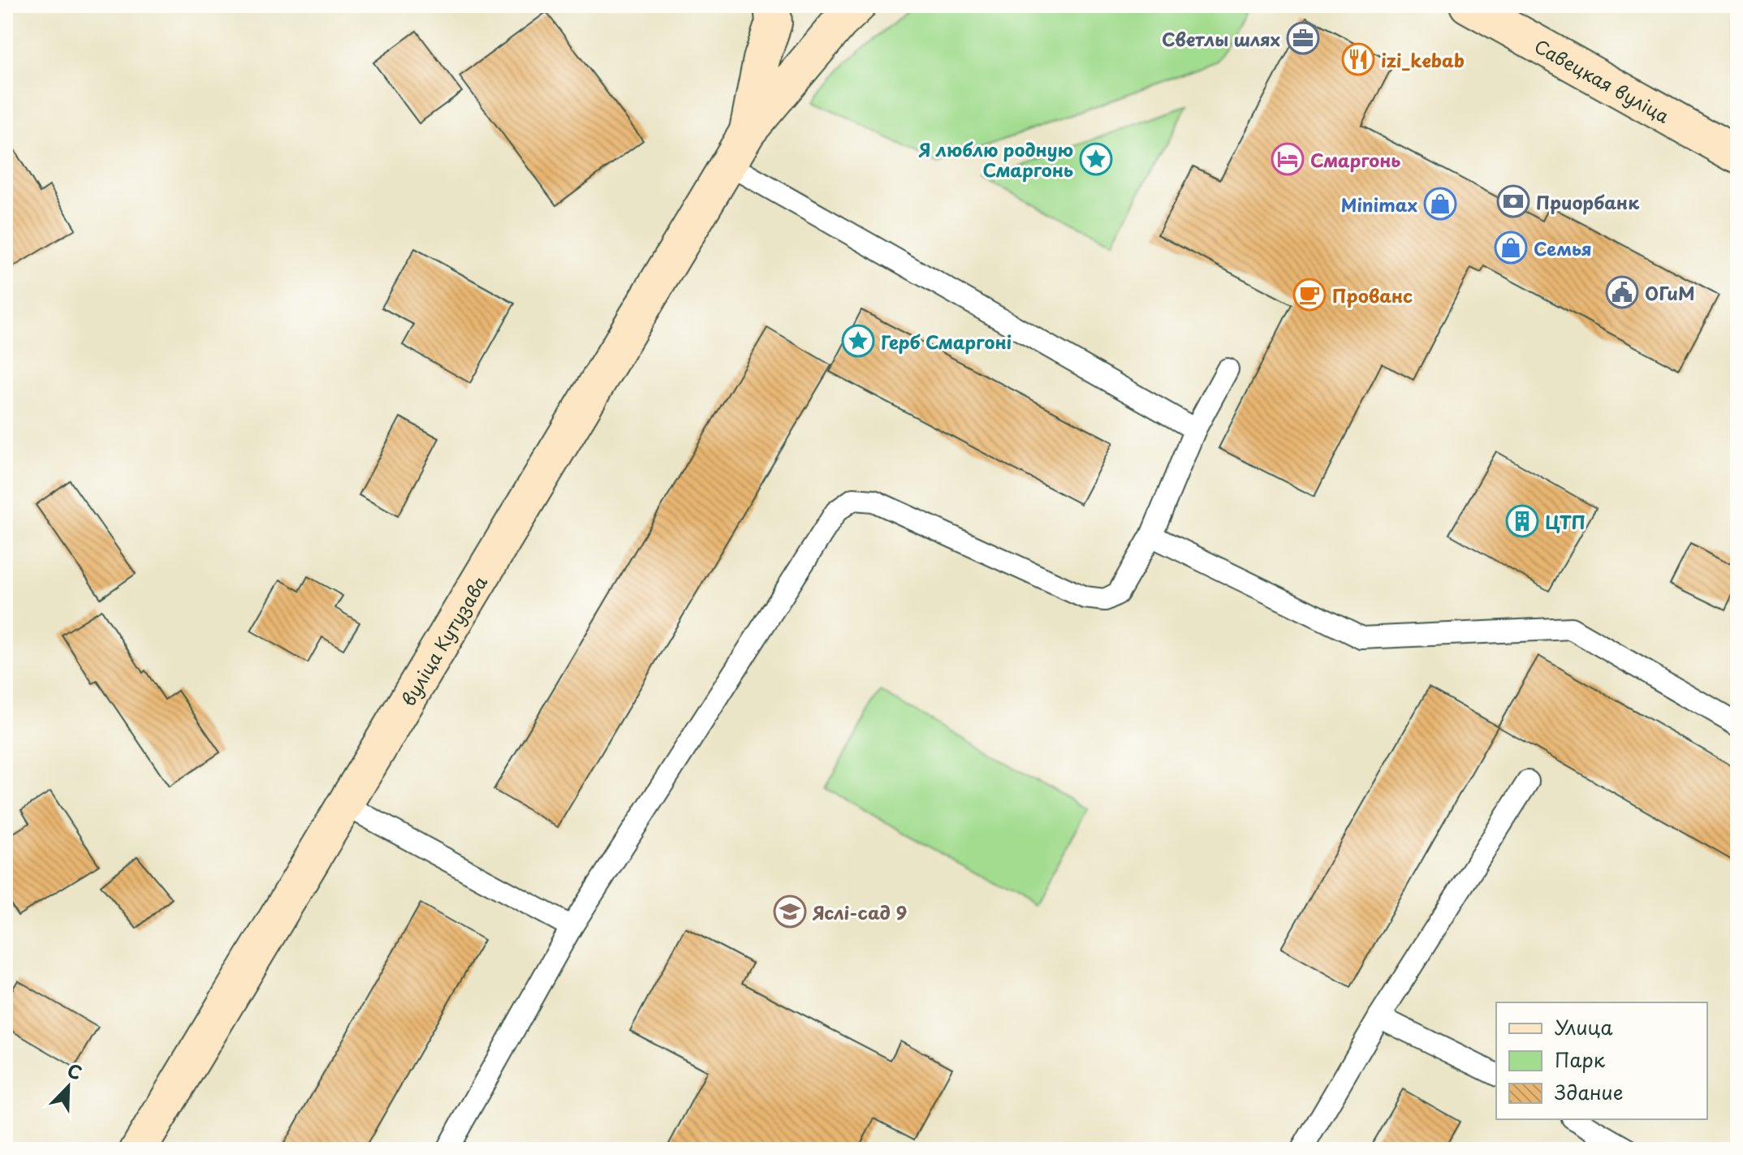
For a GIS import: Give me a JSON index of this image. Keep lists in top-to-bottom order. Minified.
{"streets":{"main road":["Савецкая вуліца","вуліца Кутузава"]},"places":{"office":["Светлы шлях"],"restaurant":["izi_kebab"],"place":["Я люблю родную Смаргонь","Герб Смаргоні"],"hotel":["Смаргонь"],"bank":["Приорбанк"],"shop":["Minimax","Семья"],"public building":["ОГиМ"],"cafe":["Прованс"],"building":["ЦТП"],"school or university":["Яслі-сад 9"]},"legend":["Улица","Парк","Здание"],"north":"top right"}
